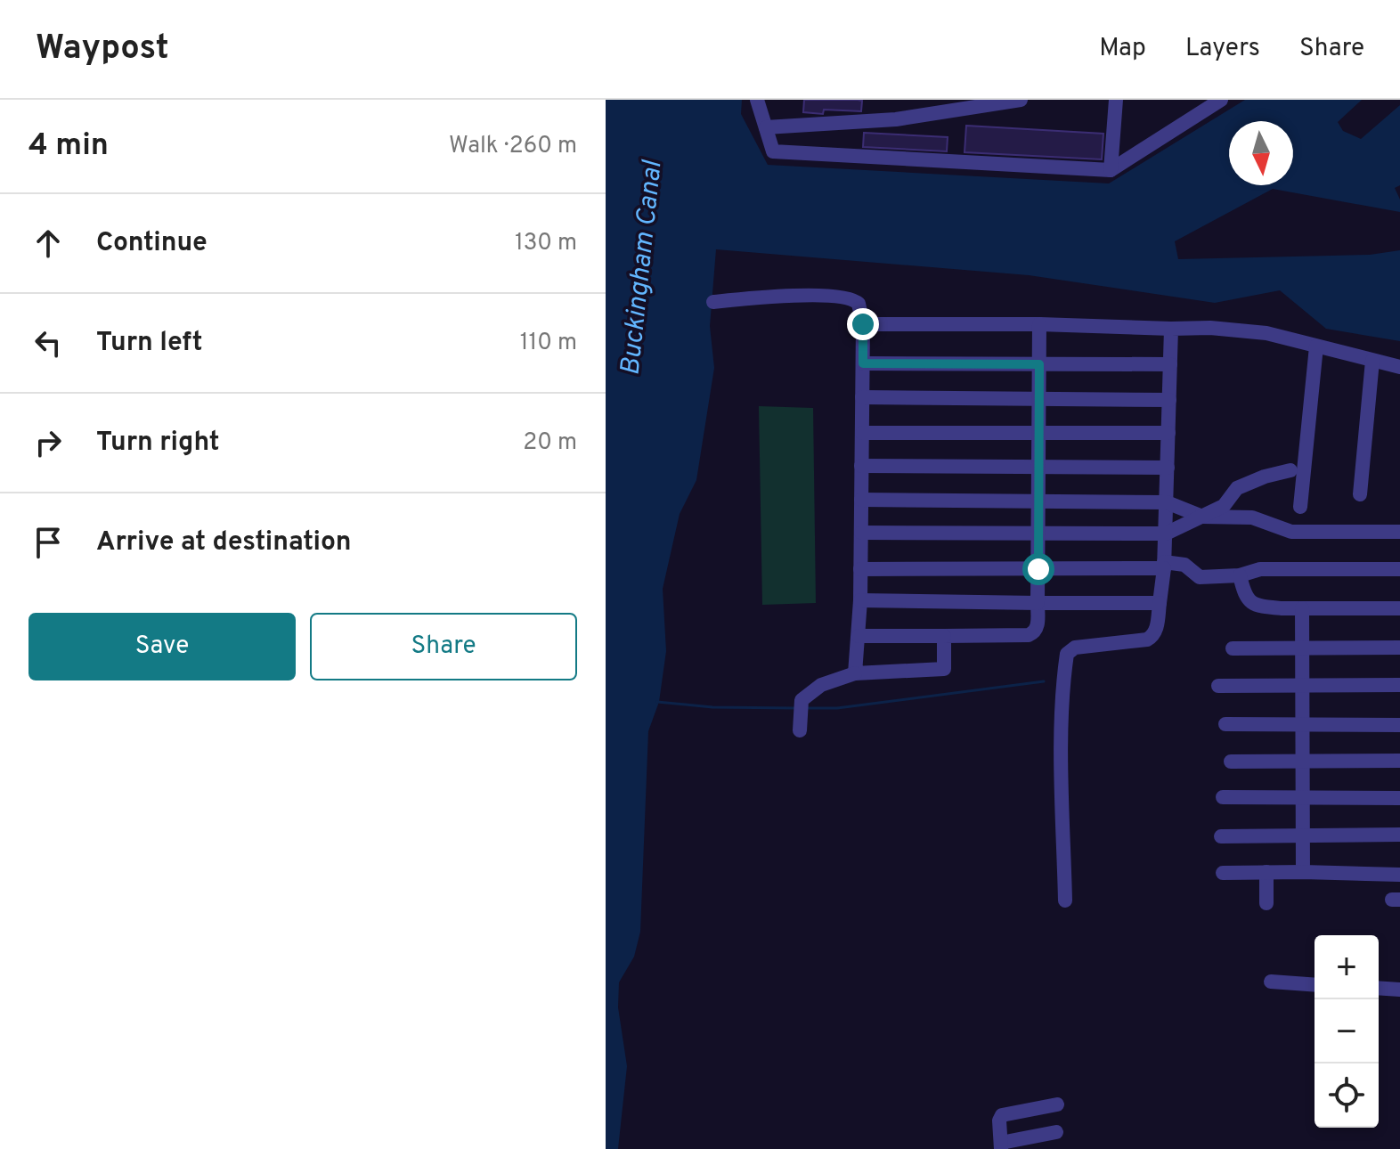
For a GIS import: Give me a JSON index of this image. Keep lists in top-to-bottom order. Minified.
{"water":["Buckingham Canal"],"north":"bottom","page":{"header":"Waypost","nav":["Map","Layers","Share"],"heading":["4 min","Walk · 260 m"],"list":[["Continue","130 m"],["Turn left","110 m"],["Turn right","20 m"],"Arrive at destination"],"buttons":["Save","Share"],"map_buttons":["+","−"]}}
